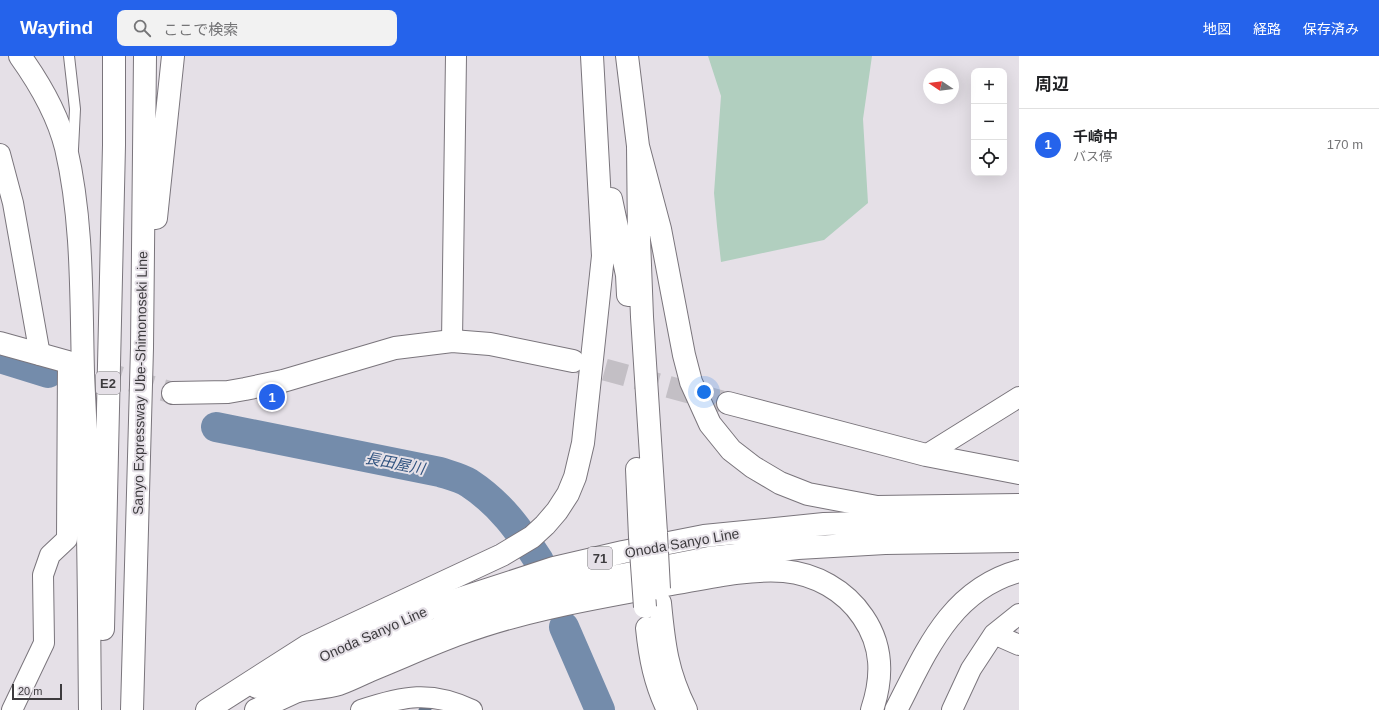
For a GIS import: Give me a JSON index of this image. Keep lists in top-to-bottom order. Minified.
{"streets":{"main road":["E2","Sanyo Expressway Ube-Shimonoseki Line","Onoda Sanyo Line","71"]},"water":["長田屋川"],"scale_bar":"20 m","north":"left","page":{"header":"Wayfind","search":"ここで検索","nav":["地図","経路","保存済み"],"heading":"周辺","map_buttons":["+","−"],"list":[{"mark":"1","name":"千崎中","note":"バス停","value":"170 m"}],"pins":"1","scale":"20 m"}}
